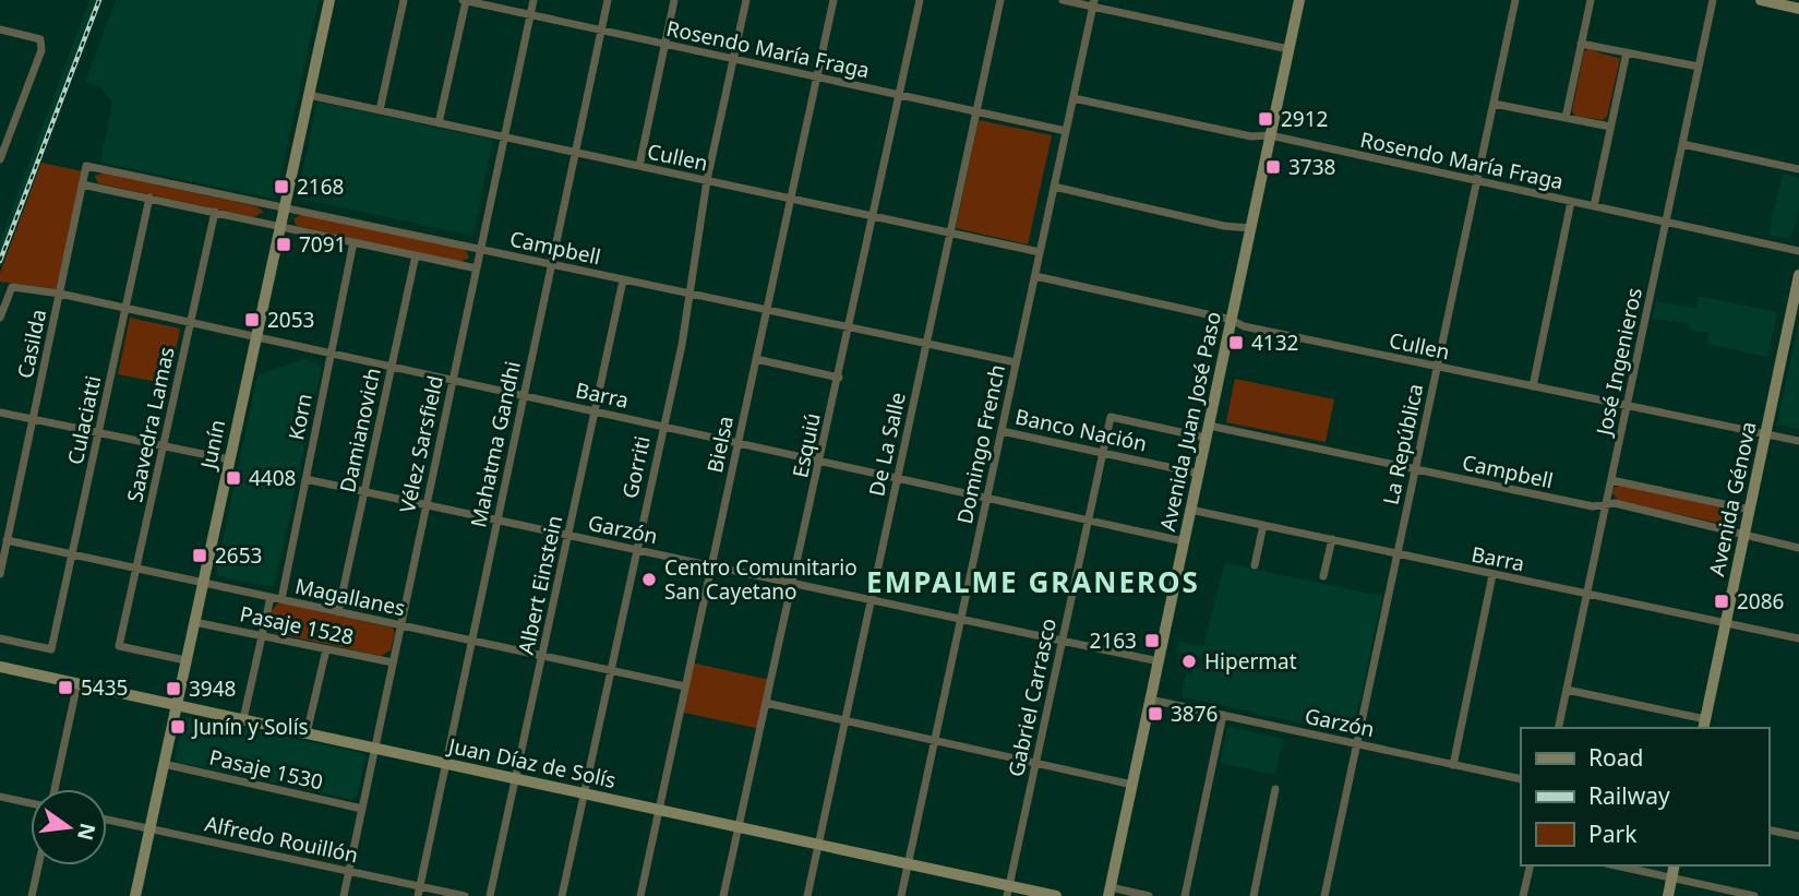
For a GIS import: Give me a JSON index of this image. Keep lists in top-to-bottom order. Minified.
{"streets":{"main road":["Avenida Juan José Paso","Junín","Avenida Génova","Juan Díaz de Solís"],"street":["Rosendo María Fraga","Cullen","Campbell","Casilda","José Ingenieros","Barra","Korn","Culaciatti","Saavedra Lamas","Damianovich","Banco Nación","Vélez Sarsfield","Mahatma Gandhi","Bielsa","De La Salle","Domingo French","La República","Esquiú","Gorriti","Garzón","Albert Einstein","Magallanes","Pasaje 1528","Gabriel Carrasco","Pasaje 1530","Alfredo Rouillón"]},"crossings":[["Rosendo María Fraga","José Ingenieros"],["Rosendo María Fraga","Avenida Juan José Paso"],["Rosendo María Fraga","Vélez Sarsfield"],["Rosendo María Fraga","Mahatma Gandhi"],["Rosendo María Fraga","Bielsa"],["Rosendo María Fraga","De La Salle"],["Rosendo María Fraga","Domingo French"],["Rosendo María Fraga","La República"],["Rosendo María Fraga","Esquiú"],["Rosendo María Fraga","Gorriti"],["Cullen","José Ingenieros"],["Cullen","Avenida Juan José Paso"],["Cullen","Junín"],["Cullen","Vélez Sarsfield"],["Cullen","Mahatma Gandhi"],["Cullen","Bielsa"],["Cullen","De La Salle"],["Cullen","Domingo French"],["Cullen","La República"],["Cullen","Esquiú"],["Cullen","Gorriti"],["Cullen","Avenida Génova"],["Campbell","Casilda"],["Campbell","José Ingenieros"],["Campbell","Avenida Juan José Paso"],["Campbell","Junín"],["Campbell","Vélez Sarsfield"],["Campbell","Mahatma Gandhi"],["Campbell","Bielsa"],["Campbell","De La Salle"],["Campbell","Domingo French"],["Campbell","La República"],["Campbell","Esquiú"],["Campbell","Gorriti"],["Campbell","Avenida Génova"],["Campbell","Albert Einstein"],["Casilda","Barra"],["Casilda","Magallanes"],["José Ingenieros","Barra"],["Barra","Korn"],["Barra","Culaciatti"],["Barra","Avenida Juan José Paso"],["Barra","Saavedra Lamas"],["Barra","Damianovich"],["Barra","Junín"],["Barra","Vélez Sarsfield"],["Barra","Mahatma Gandhi"],["Barra","Bielsa"],["Barra","De La Salle"],["Barra","Domingo French"],["Barra","La República"],["Barra","Esquiú"],["Barra","Gorriti"],["Barra","Avenida Génova"],["Barra","Albert Einstein"],["Barra","Gabriel Carrasco"],["Korn","Garzón"],["Korn","Magallanes"],["Culaciatti","Magallanes"],["Avenida Juan José Paso","Banco Nación"],["Avenida Juan José Paso","Garzón"],["Avenida Juan José Paso","Gabriel Carrasco"],["Saavedra Lamas","Junín"],["Saavedra Lamas","Magallanes"],["Damianovich","Garzón"],["Damianovich","Magallanes"],["Banco Nación","Domingo French"],["Banco Nación","Gabriel Carrasco"],["Junín","Magallanes"],["Junín","Pasaje 1528"],["Junín","Juan Díaz de Solís"],["Junín","Pasaje 1530"],["Junín","Alfredo Rouillón"],["Vélez Sarsfield","Garzón"],["Vélez Sarsfield","Magallanes"],["Vélez Sarsfield","Pasaje 1528"],["Vélez Sarsfield","Juan Díaz de Solís"],["Vélez Sarsfield","Pasaje 1530"],["Vélez Sarsfield","Alfredo Rouillón"],["Mahatma Gandhi","Garzón"],["Mahatma Gandhi","Magallanes"],["Mahatma Gandhi","Juan Díaz de Solís"],["Mahatma Gandhi","Alfredo Rouillón"],["Bielsa","Garzón"],["Bielsa","Magallanes"],["Bielsa","Juan Díaz de Solís"],["De La Salle","Garzón"],["De La Salle","Juan Díaz de Solís"],["Domingo French","Garzón"],["Domingo French","Juan Díaz de Solís"],["La República","Garzón"],["Esquiú","Garzón"],["Esquiú","Juan Díaz de Solís"],["Gorriti","Garzón"],["Gorriti","Magallanes"],["Gorriti","Juan Díaz de Solís"],["Garzón","Albert Einstein"],["Garzón","Gabriel Carrasco"],["Albert Einstein","Magallanes"],["Albert Einstein","Juan Díaz de Solís"],["Gabriel Carrasco","Juan Díaz de Solís"]],"districts":["EMPALME GRANEROS"],"places":{"transit":["2912","3738","2168","7091","2053","4132","4408","2653","2086","2163","5435","3948","3876","Junín y Solís"],"other":["Centro Comunitario San Cayetano","Hipermat"]},"legend":["Road","Railway","Park"],"north":"right"}
